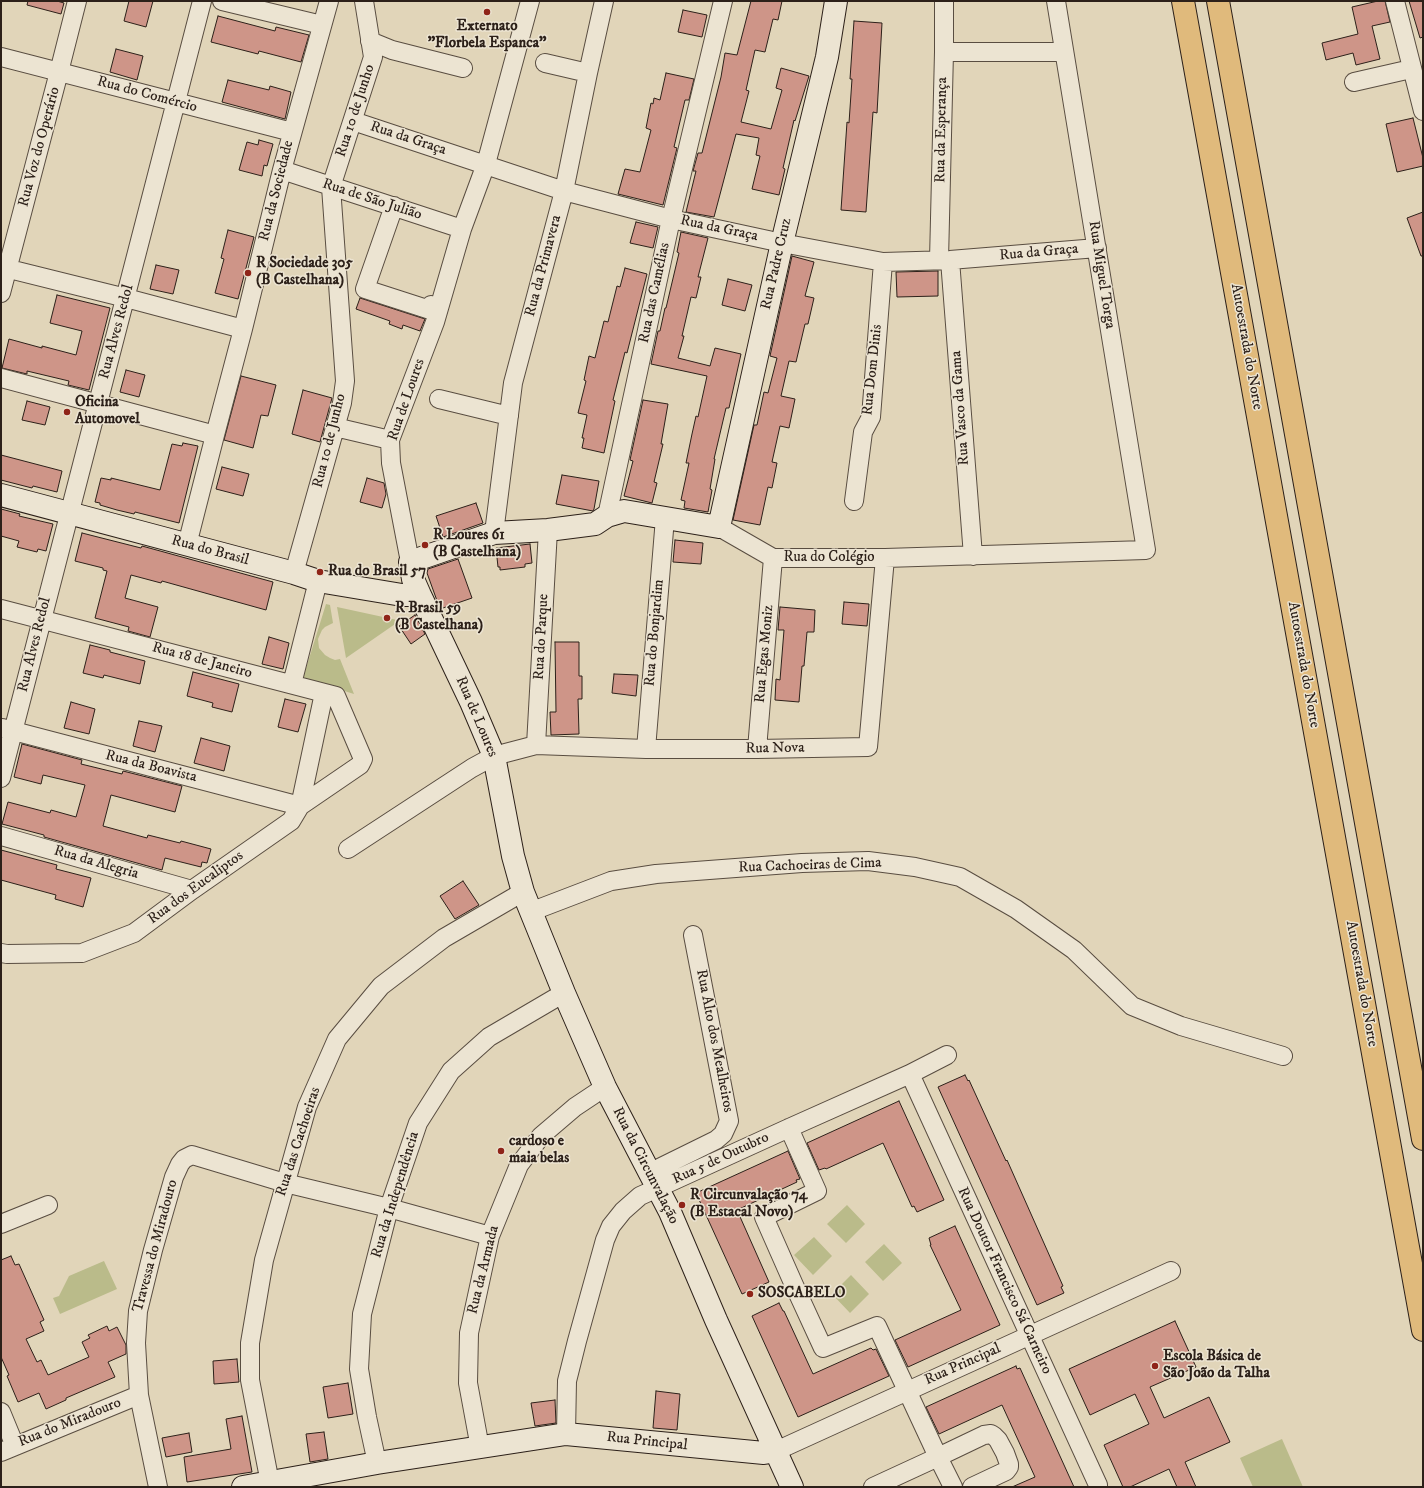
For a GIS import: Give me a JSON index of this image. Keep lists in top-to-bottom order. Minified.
{"streets":{"highway":["Autoestrada do Norte"],"street":["Rua do Comércio","Rua 10 de Junho","Rua da Esperança","Rua da Graça","Rua Voz do Operário","Rua da Sociedade","Rua de São Julião","Rua Padre Cruz","Rua da Primavera","Rua Miguel Torga","Rua das Camélias","Rua Alves Redol","Rua Dom Dinis","Rua de Loures","Rua Vasco da Gama","Rua do Brasil","Rua do Colégio","Rua do Bonjardim","Rua do Parque","Rua Egas Moniz","Rua 18 de Janeiro","Rua Nova","Rua da Boavista","Rua da Alegria","Rua Cachoeiras de Cima","Rua dos Eucaliptos","Rua Alto dos Mealheiros","Rua das Cachoeiras","Rua 5 de Outubro","Rua da Circunvalação","Rua da Independência","Travessa do Miradouro","Rua da Armada","Rua Doutor Francisco Sá Carneiro","Rua Principal","Rua do Miradouro"]},"crossings":[["Rua do Comércio","Rua Voz do Operário"],["Rua do Comércio","Rua da Sociedade"],["Rua do Comércio","Rua Alves Redol"],["Rua 10 de Junho","Rua da Graça"],["Rua 10 de Junho","Rua de São Julião"],["Rua 10 de Junho","Rua do Brasil"],["Rua da Esperança","Rua da Graça"],["Rua da Esperança","Rua Vasco da Gama"],["Rua da Graça","Rua Padre Cruz"],["Rua da Graça","Rua da Primavera"],["Rua da Graça","Rua Miguel Torga"],["Rua da Graça","Rua das Camélias"],["Rua da Graça","Rua Dom Dinis"],["Rua da Graça","Rua de Loures"],["Rua da Graça","Rua Vasco da Gama"],["Rua da Sociedade","Rua de São Julião"],["Rua da Sociedade","Rua do Brasil"],["Rua de São Julião","Rua de Loures"],["Rua Padre Cruz","Rua do Colégio"],["Rua da Primavera","Rua do Colégio"],["Rua Miguel Torga","Rua do Colégio"],["Rua das Camélias","Rua do Colégio"],["Rua Alves Redol","Rua do Brasil"],["Rua Alves Redol","Rua 18 de Janeiro"],["Rua Alves Redol","Rua da Boavista"],["Rua de Loures","Rua do Brasil"],["Rua de Loures","Rua do Colégio"],["Rua de Loures","Rua Nova"],["Rua de Loures","Rua da Circunvalação"],["Rua Vasco da Gama","Rua do Colégio"],["Rua do Colégio","Rua do Bonjardim"],["Rua do Colégio","Rua do Parque"],["Rua do Colégio","Rua Egas Moniz"],["Rua do Colégio","Rua Nova"],["Rua do Bonjardim","Rua Nova"],["Rua do Parque","Rua Nova"],["Rua Egas Moniz","Rua Nova"],["Rua 18 de Janeiro","Rua dos Eucaliptos"],["Rua da Boavista","Rua dos Eucaliptos"],["Rua da Alegria","Rua dos Eucaliptos"],["Rua Cachoeiras de Cima","Rua da Circunvalação"],["Rua Alto dos Mealheiros","Rua 5 de Outubro"],["Rua Alto dos Mealheiros","Rua da Circunvalação"],["Rua das Cachoeiras","Rua da Circunvalação"],["Rua das Cachoeiras","Travessa do Miradouro"],["Rua das Cachoeiras","Rua Principal"],["Rua 5 de Outubro","Rua da Circunvalação"],["Rua 5 de Outubro","Rua Doutor Francisco Sá Carneiro"],["Rua 5 de Outubro","Rua Principal"],["Rua da Circunvalação","Rua da Independência"],["Rua da Circunvalação","Rua da Armada"],["Rua da Circunvalação","Rua Principal"],["Rua da Independência","Rua Principal"],["Travessa do Miradouro","Rua do Miradouro"],["Rua da Armada","Rua Principal"],["Rua Doutor Francisco Sá Carneiro","Rua Principal"]],"places":["Externato \"Florbela Espanca\"","R Sociedade 305 (B Castelhana)","Oficina Automovel","R Loures 61 (B Castelhana)","Rua do Brasil 57","R Brasil 59 (B Castelhana)","cardoso e maia belas","R Circunvalação 74 (B Estacal Novo)","SOSCABELO","Escola Básica de São João da Talha"]}
